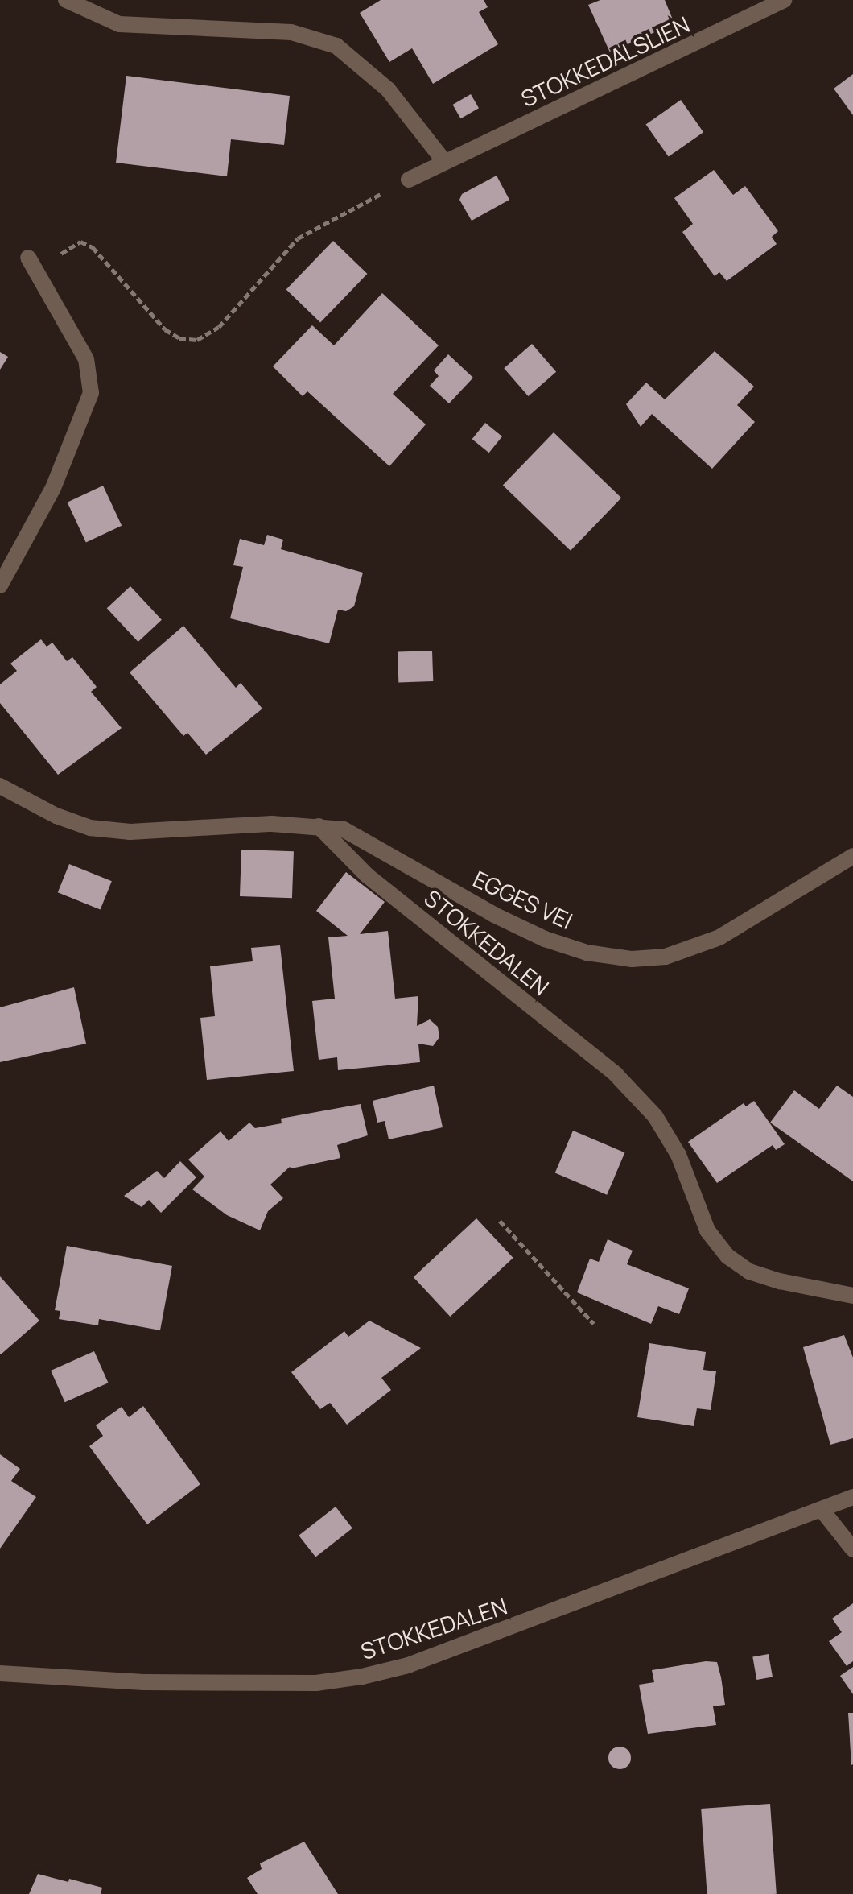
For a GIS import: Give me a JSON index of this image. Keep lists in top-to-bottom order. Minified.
{"streets":{"street":["STOKKEDALSLIEN","EGGES VEI","STOKKEDALEN"]},"crossings":[["EGGES VEI","STOKKEDALEN"]]}
